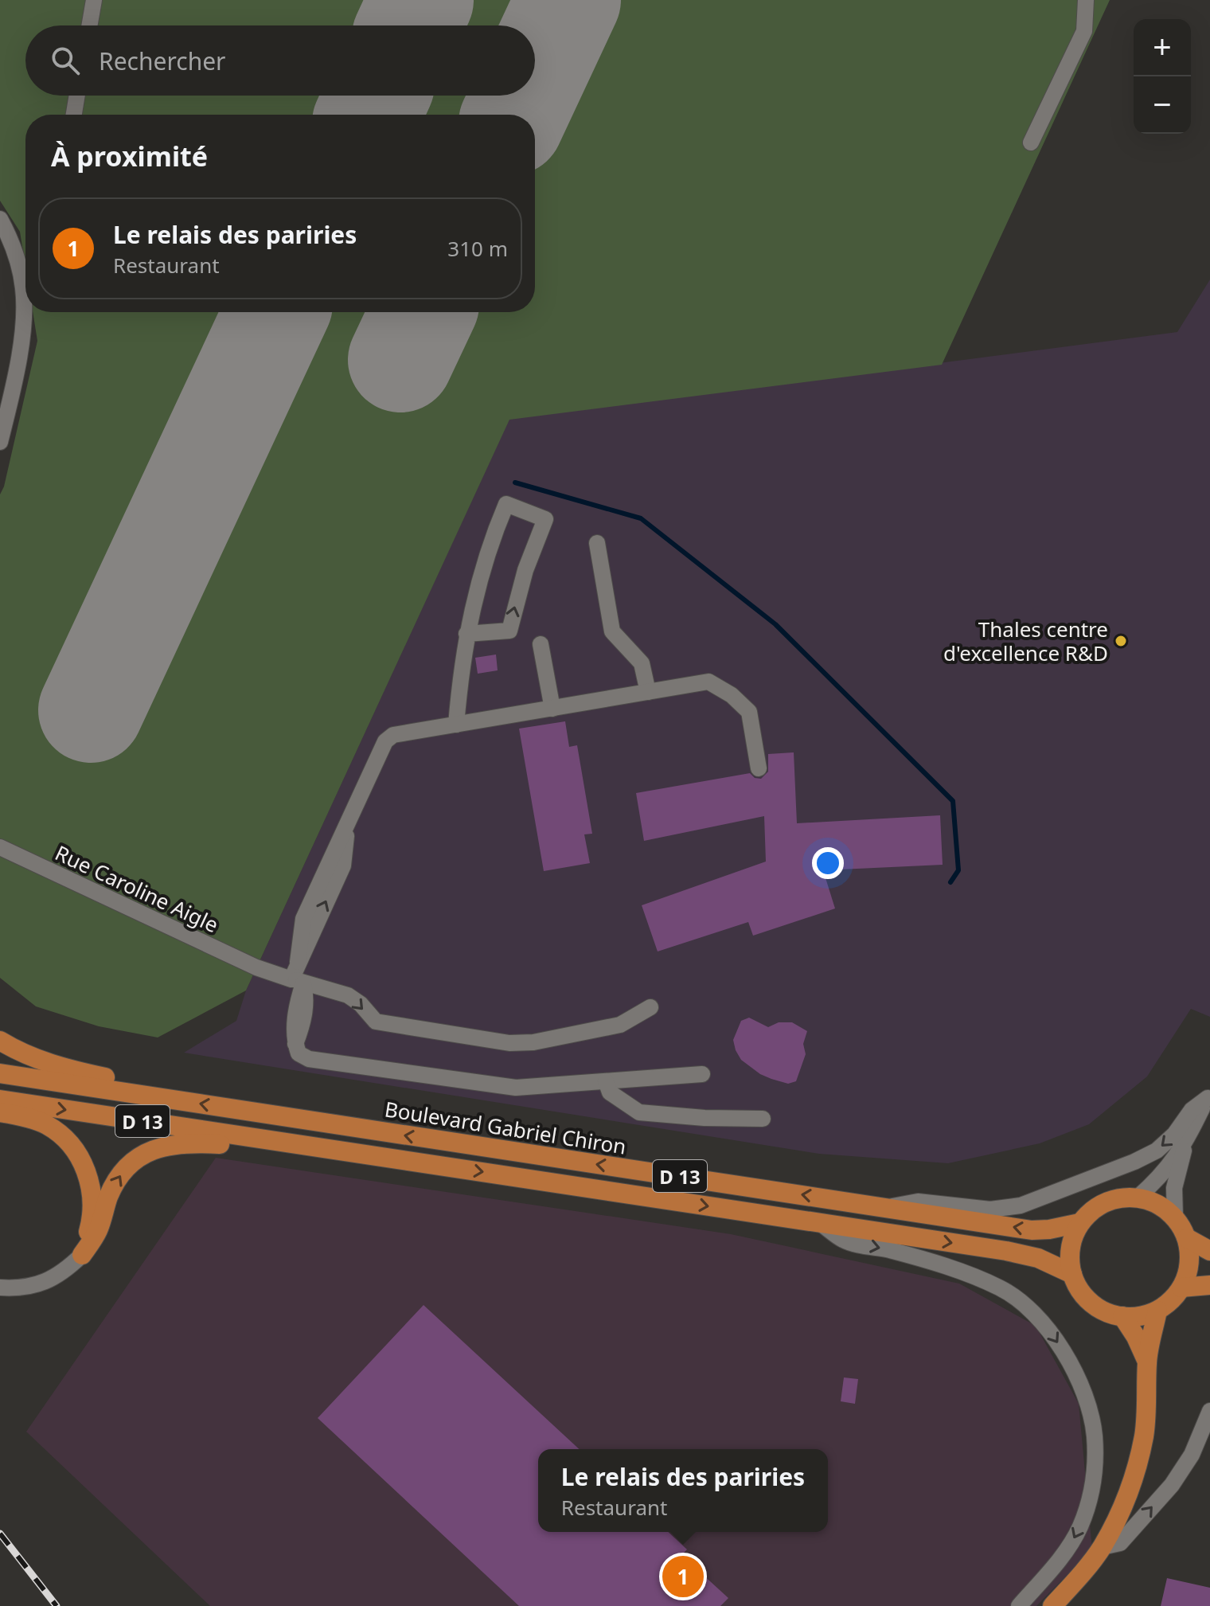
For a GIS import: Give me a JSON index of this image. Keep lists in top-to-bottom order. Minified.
{"streets":{"main road":["D 13","Boulevard Gabriel Chiron"],"street":["Rue Caroline Aigle"]},"crossings":[["D 13","Boulevard Gabriel Chiron"]],"places":["Thales centre d'excellence R&D"],"page":{"map_buttons":["+","−"],"search":"Rechercher","heading":"À proximité","list":[{"mark":"1","name":"Le relais des pariries","note":"Restaurant","value":"310 m"}],"popup":["Le relais des pariries","Restaurant"],"pins":"1"}}
